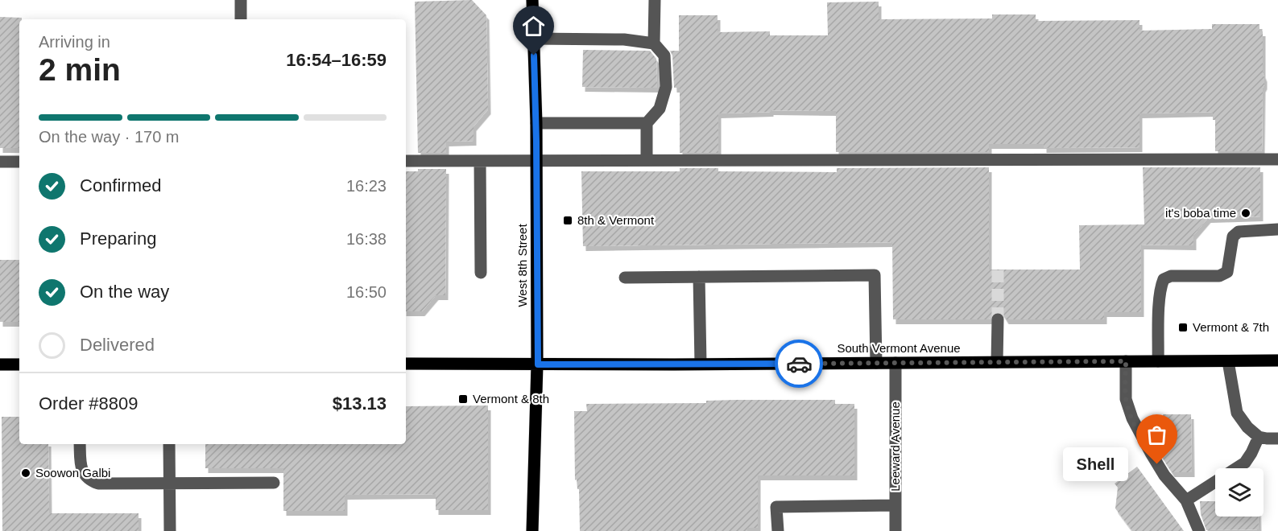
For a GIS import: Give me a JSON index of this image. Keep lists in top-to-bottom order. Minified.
{"streets":{"main road":["West 8th Street","South Vermont Avenue"],"street":["Leeward Avenue"]},"crossings":[["West 8th Street","South Vermont Avenue"],["South Vermont Avenue","Leeward Avenue"]],"places":{"other":["it's boba time","Shell","Soowon Galbi"],"transit":["8th & Vermont","Vermont & 7th","Vermont & 8th"]},"page":{"heading":["2 min","Arriving in","16:54–16:59"],"panel":["Order #8809","$13.13"],"bar":"On the way · 170 m","list":[["Confirmed","16:23"],["Preparing","16:38"],["On the way","16:50"],"Delivered"],"bubble":"Shell"}}
